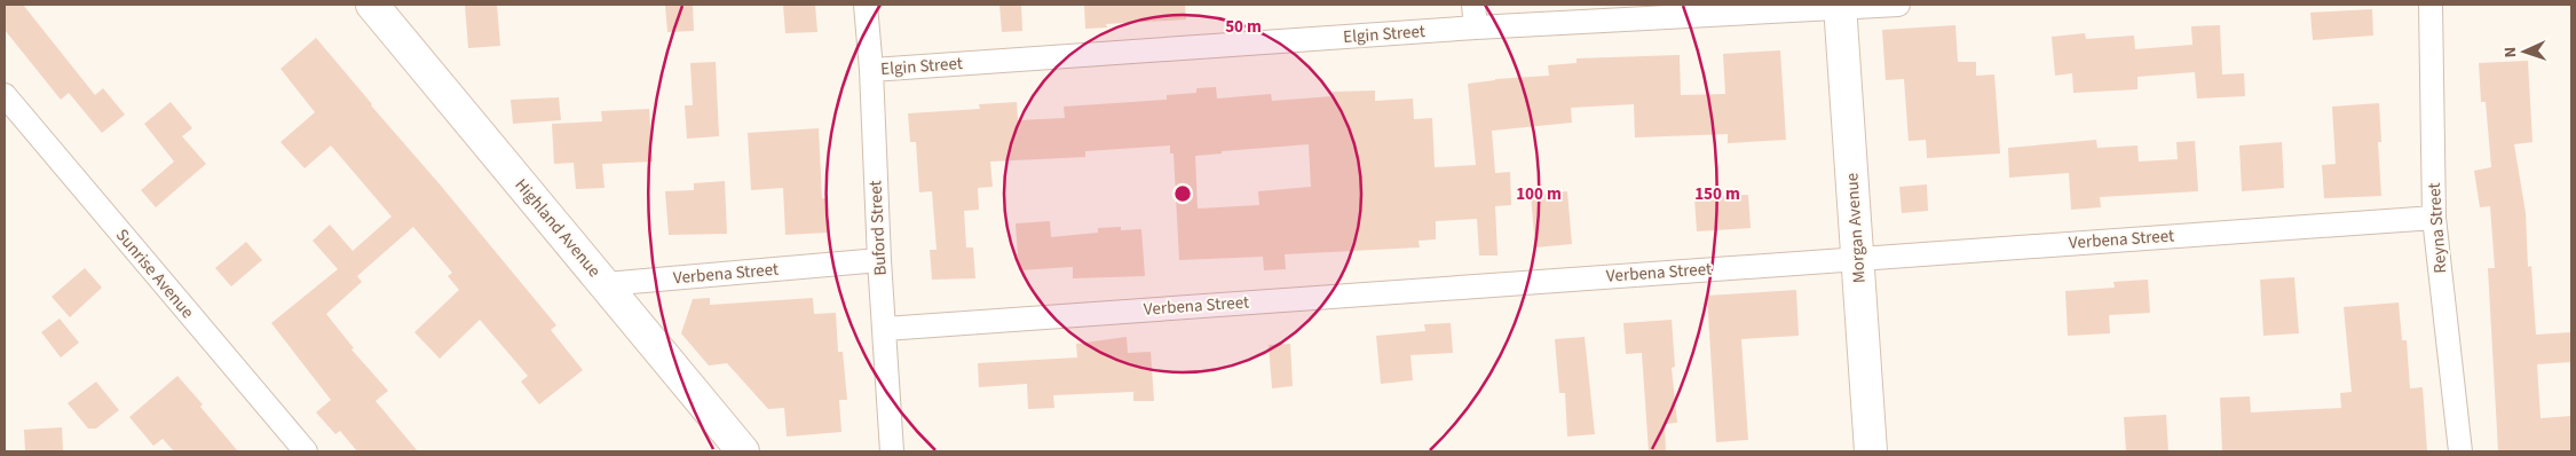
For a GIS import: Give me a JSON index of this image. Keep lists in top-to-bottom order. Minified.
{"streets":{"street":["Elgin Street","Highland Avenue","Buford Street","Morgan Avenue","Reyna Street","Verbena Street","Sunrise Avenue"]},"crossings":[["Elgin Street","Buford Street"],["Elgin Street","Morgan Avenue"],["Highland Avenue","Verbena Street"],["Buford Street","Verbena Street"],["Morgan Avenue","Verbena Street"],["Reyna Street","Verbena Street"]],"north":"left","rings":["50 m","100 m","150 m"]}
